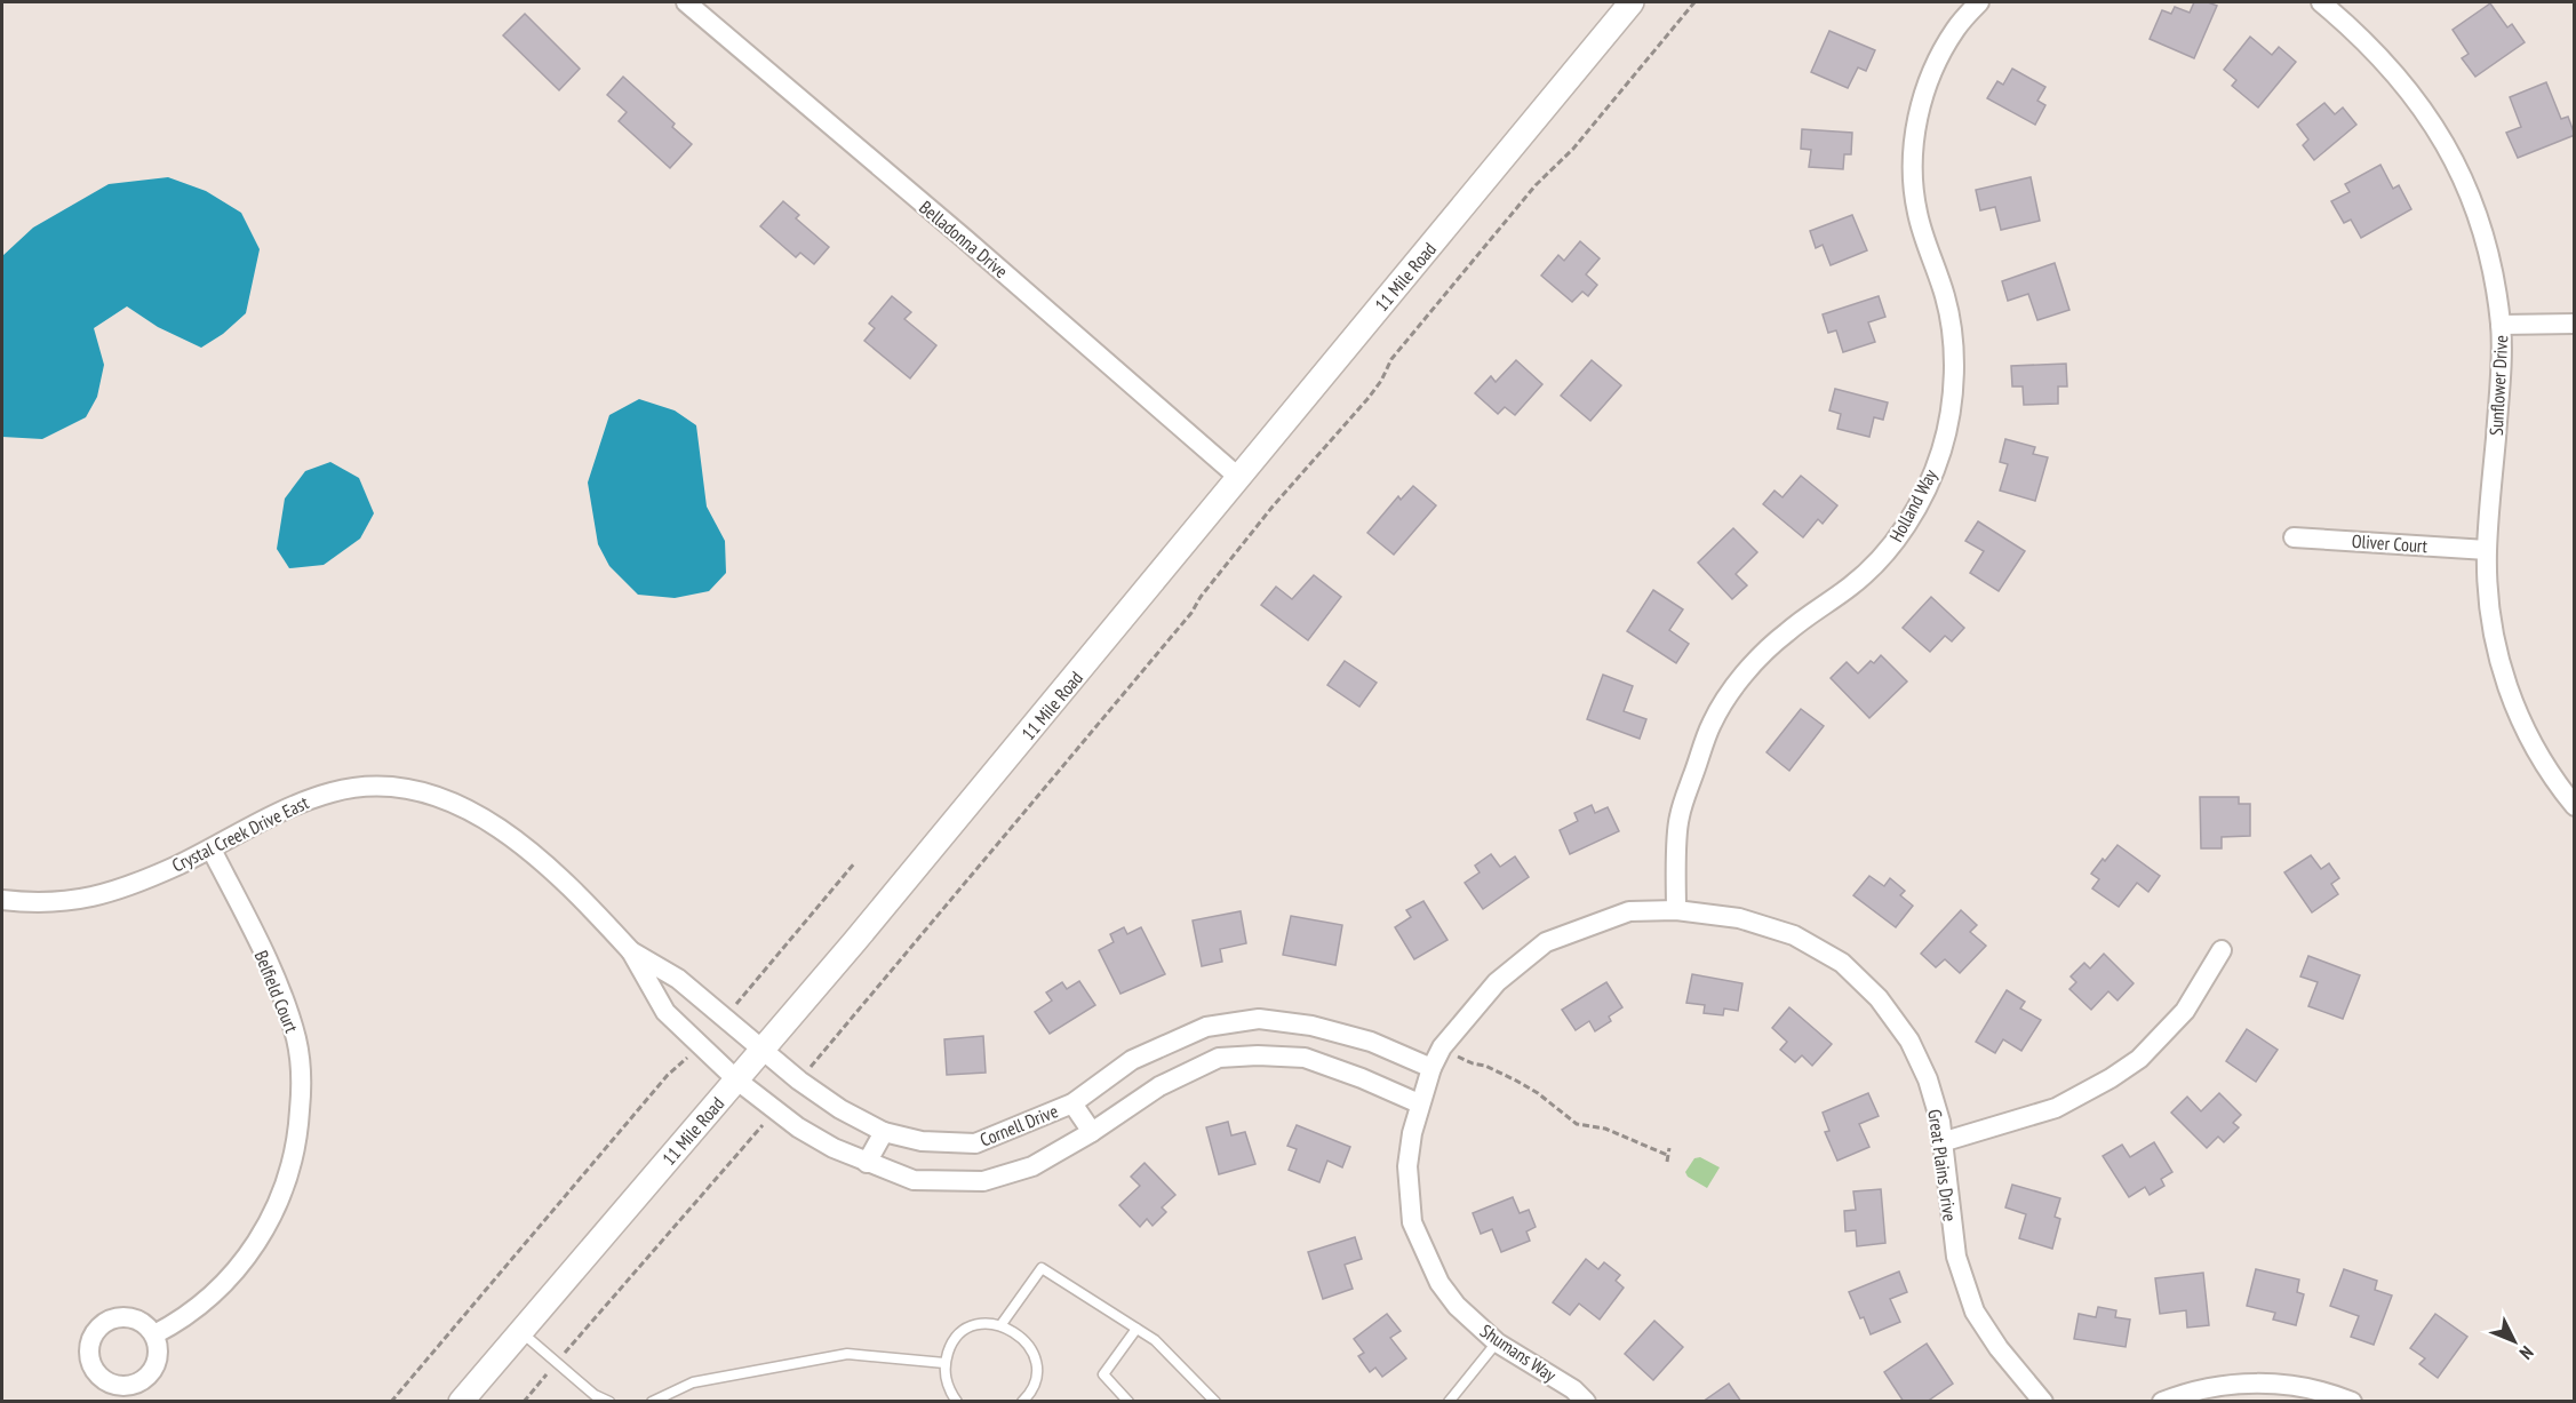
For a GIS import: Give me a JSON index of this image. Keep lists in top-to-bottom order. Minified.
{"streets":{"street":["Belladonna Drive","11 Mile Road","Sunflower Drive","Holland Way","Oliver Court","Crystal Creek Drive East","Belfield Court","Cornell Drive","Great Plains Drive","Shumans Way"]},"crossings":[["Belladonna Drive","11 Mile Road"],["11 Mile Road","Crystal Creek Drive East"],["11 Mile Road","Cornell Drive"],["Sunflower Drive","Oliver Court"],["Holland Way","Great Plains Drive"],["Crystal Creek Drive East","Belfield Court"],["Crystal Creek Drive East","Cornell Drive"],["Cornell Drive","Great Plains Drive"],["Cornell Drive","Shumans Way"],["Great Plains Drive","Shumans Way"]],"north":"bottom right"}
